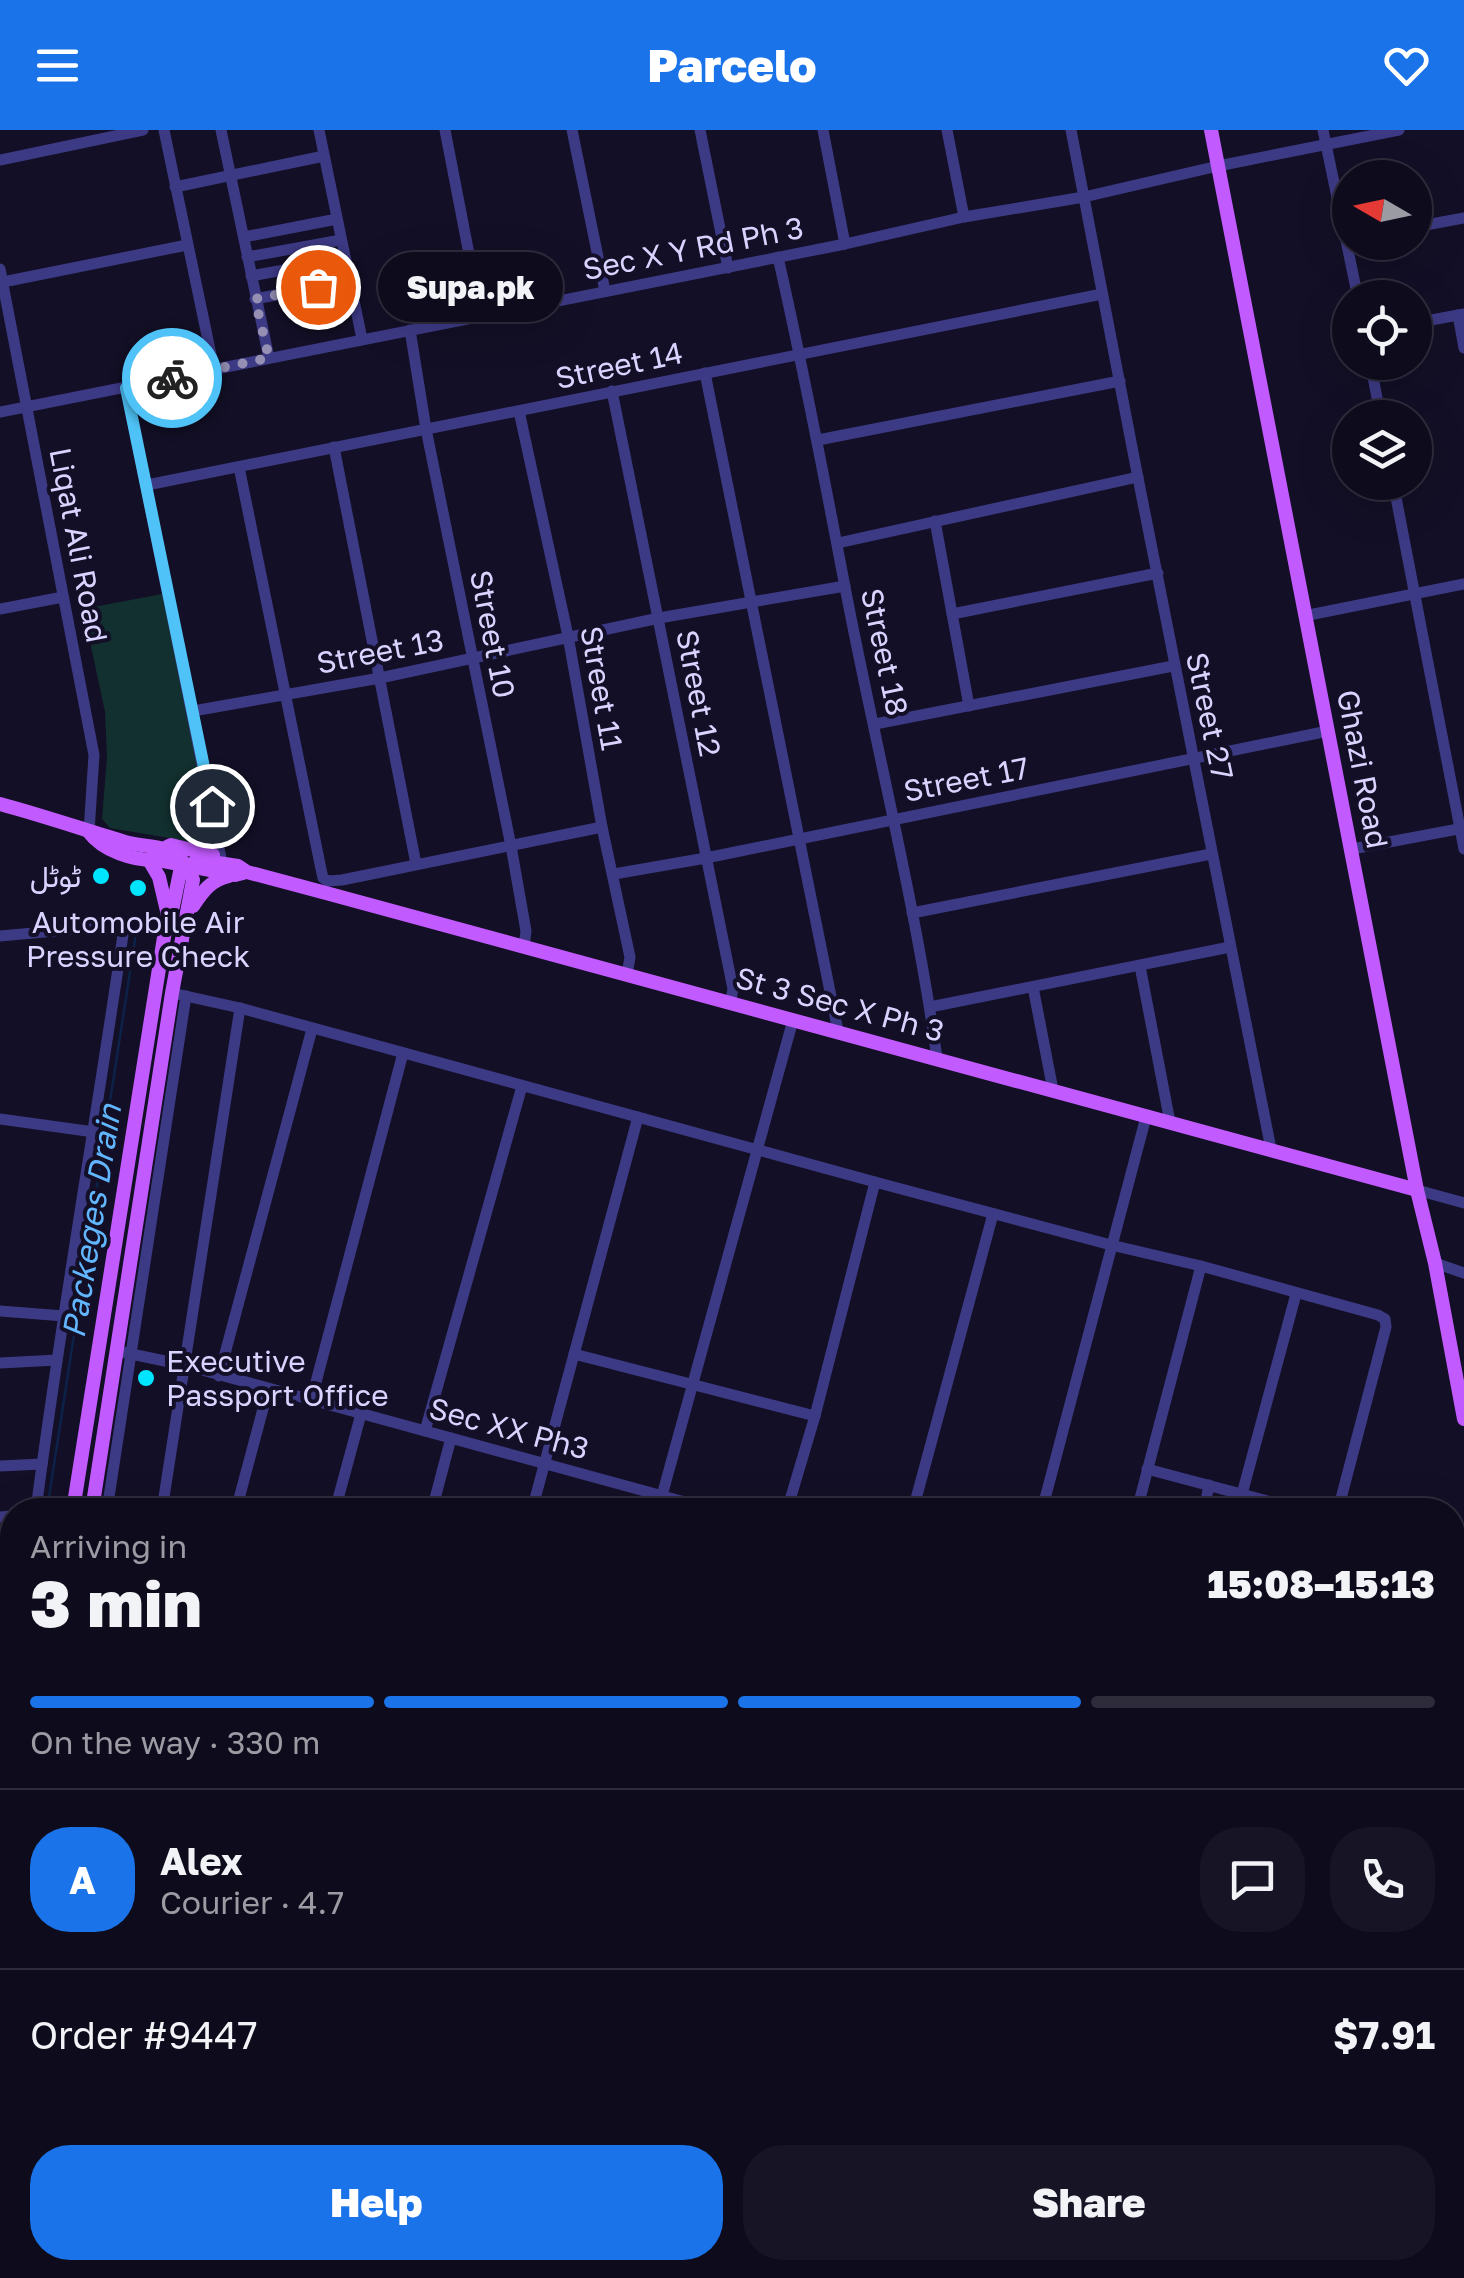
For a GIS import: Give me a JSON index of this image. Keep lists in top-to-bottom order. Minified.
{"streets":{"main road":["Ghazi Road","St 3 Sec X Ph 3"],"street":["Sec X Y Rd Ph 3","Street 14","Liqat Ali Road","Street 10","Street 13","Street 18","Street 11","Street 12","Street 27","Street 17","Sec XX Ph3"]},"crossings":[["Sec X Y Rd Ph 3","Liqat Ali Road"],["Sec X Y Rd Ph 3","Street 10"],["Sec X Y Rd Ph 3","Street 18"],["Sec X Y Rd Ph 3","Street 27"],["Sec X Y Rd Ph 3","Ghazi Road"],["Street 14","Street 10"],["Street 14","Street 18"],["Street 14","Street 11"],["Street 14","Street 12"],["Street 14","Street 27"],["Street 10","Street 13"],["Street 10","St 3 Sec X Ph 3"],["Street 13","Street 18"],["Street 13","Street 11"],["Street 13","Street 12"],["Street 18","Street 17"],["Street 18","St 3 Sec X Ph 3"],["Street 11","Street 17"],["Street 11","St 3 Sec X Ph 3"],["Street 12","Street 17"],["Street 12","St 3 Sec X Ph 3"],["Street 27","Street 17"],["Street 27","St 3 Sec X Ph 3"],["Ghazi Road","Street 17"],["Ghazi Road","St 3 Sec X Ph 3"]],"water":["Packeges Drain"],"places":["Supa.pk","ٹوٹل","Automobile Air Pressure Check","Executive Passport Office"],"north":"left","page":{"header":"Parcelo","bubble":"Supa.pk","heading":["3 min","Arriving in","15:08–15:13"],"panel":["Alex","Courier · 4.7","Order #9447","$7.91"],"bar":"On the way · 330 m","round":"A","buttons":["Help","Share"]}}
